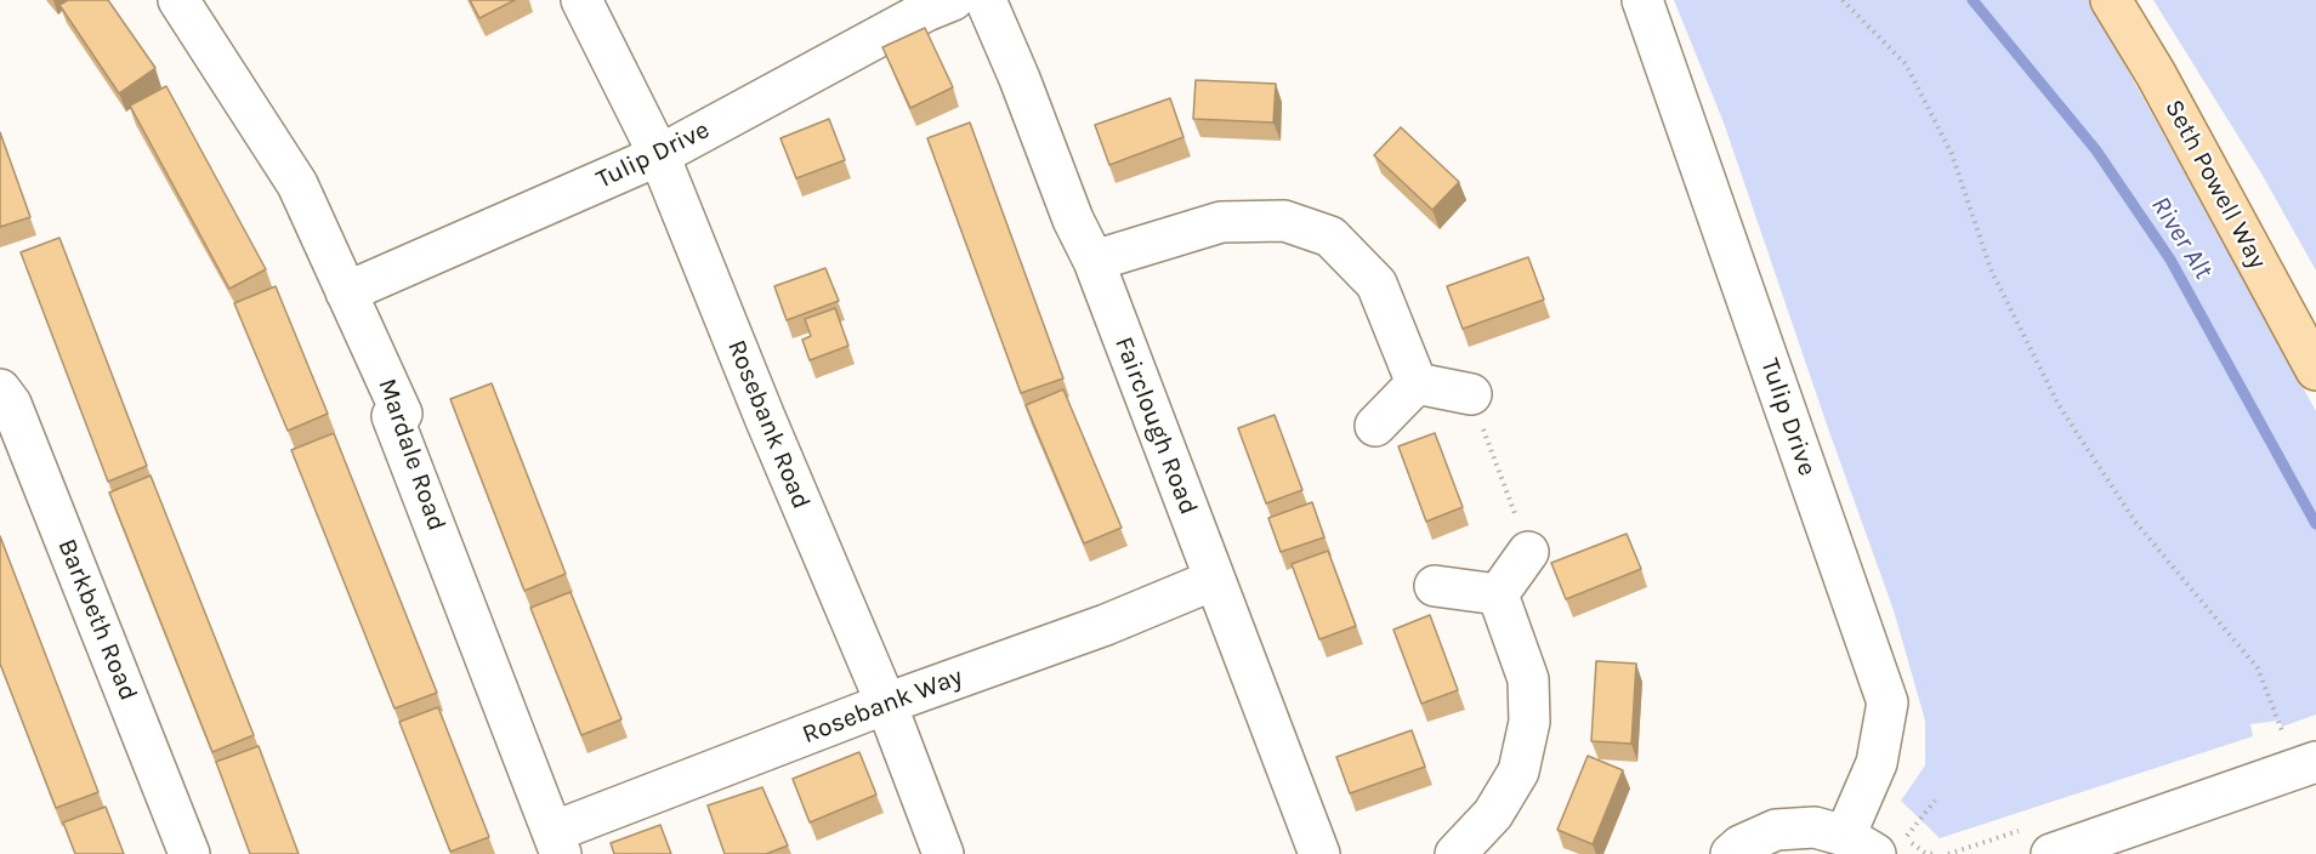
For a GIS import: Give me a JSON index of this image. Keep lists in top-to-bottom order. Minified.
{"streets":{"main road":["Seth Powell Way"],"street":["Tulip Drive","Rosebank Road","Fairclough Road","Mardale Road","Barkbeth Road","Rosebank Way"]},"crossings":[["Tulip Drive","Rosebank Road"],["Tulip Drive","Mardale Road"],["Rosebank Road","Rosebank Way"],["Fairclough Road","Rosebank Way"],["Mardale Road","Rosebank Way"]],"water":["River Alt"]}
